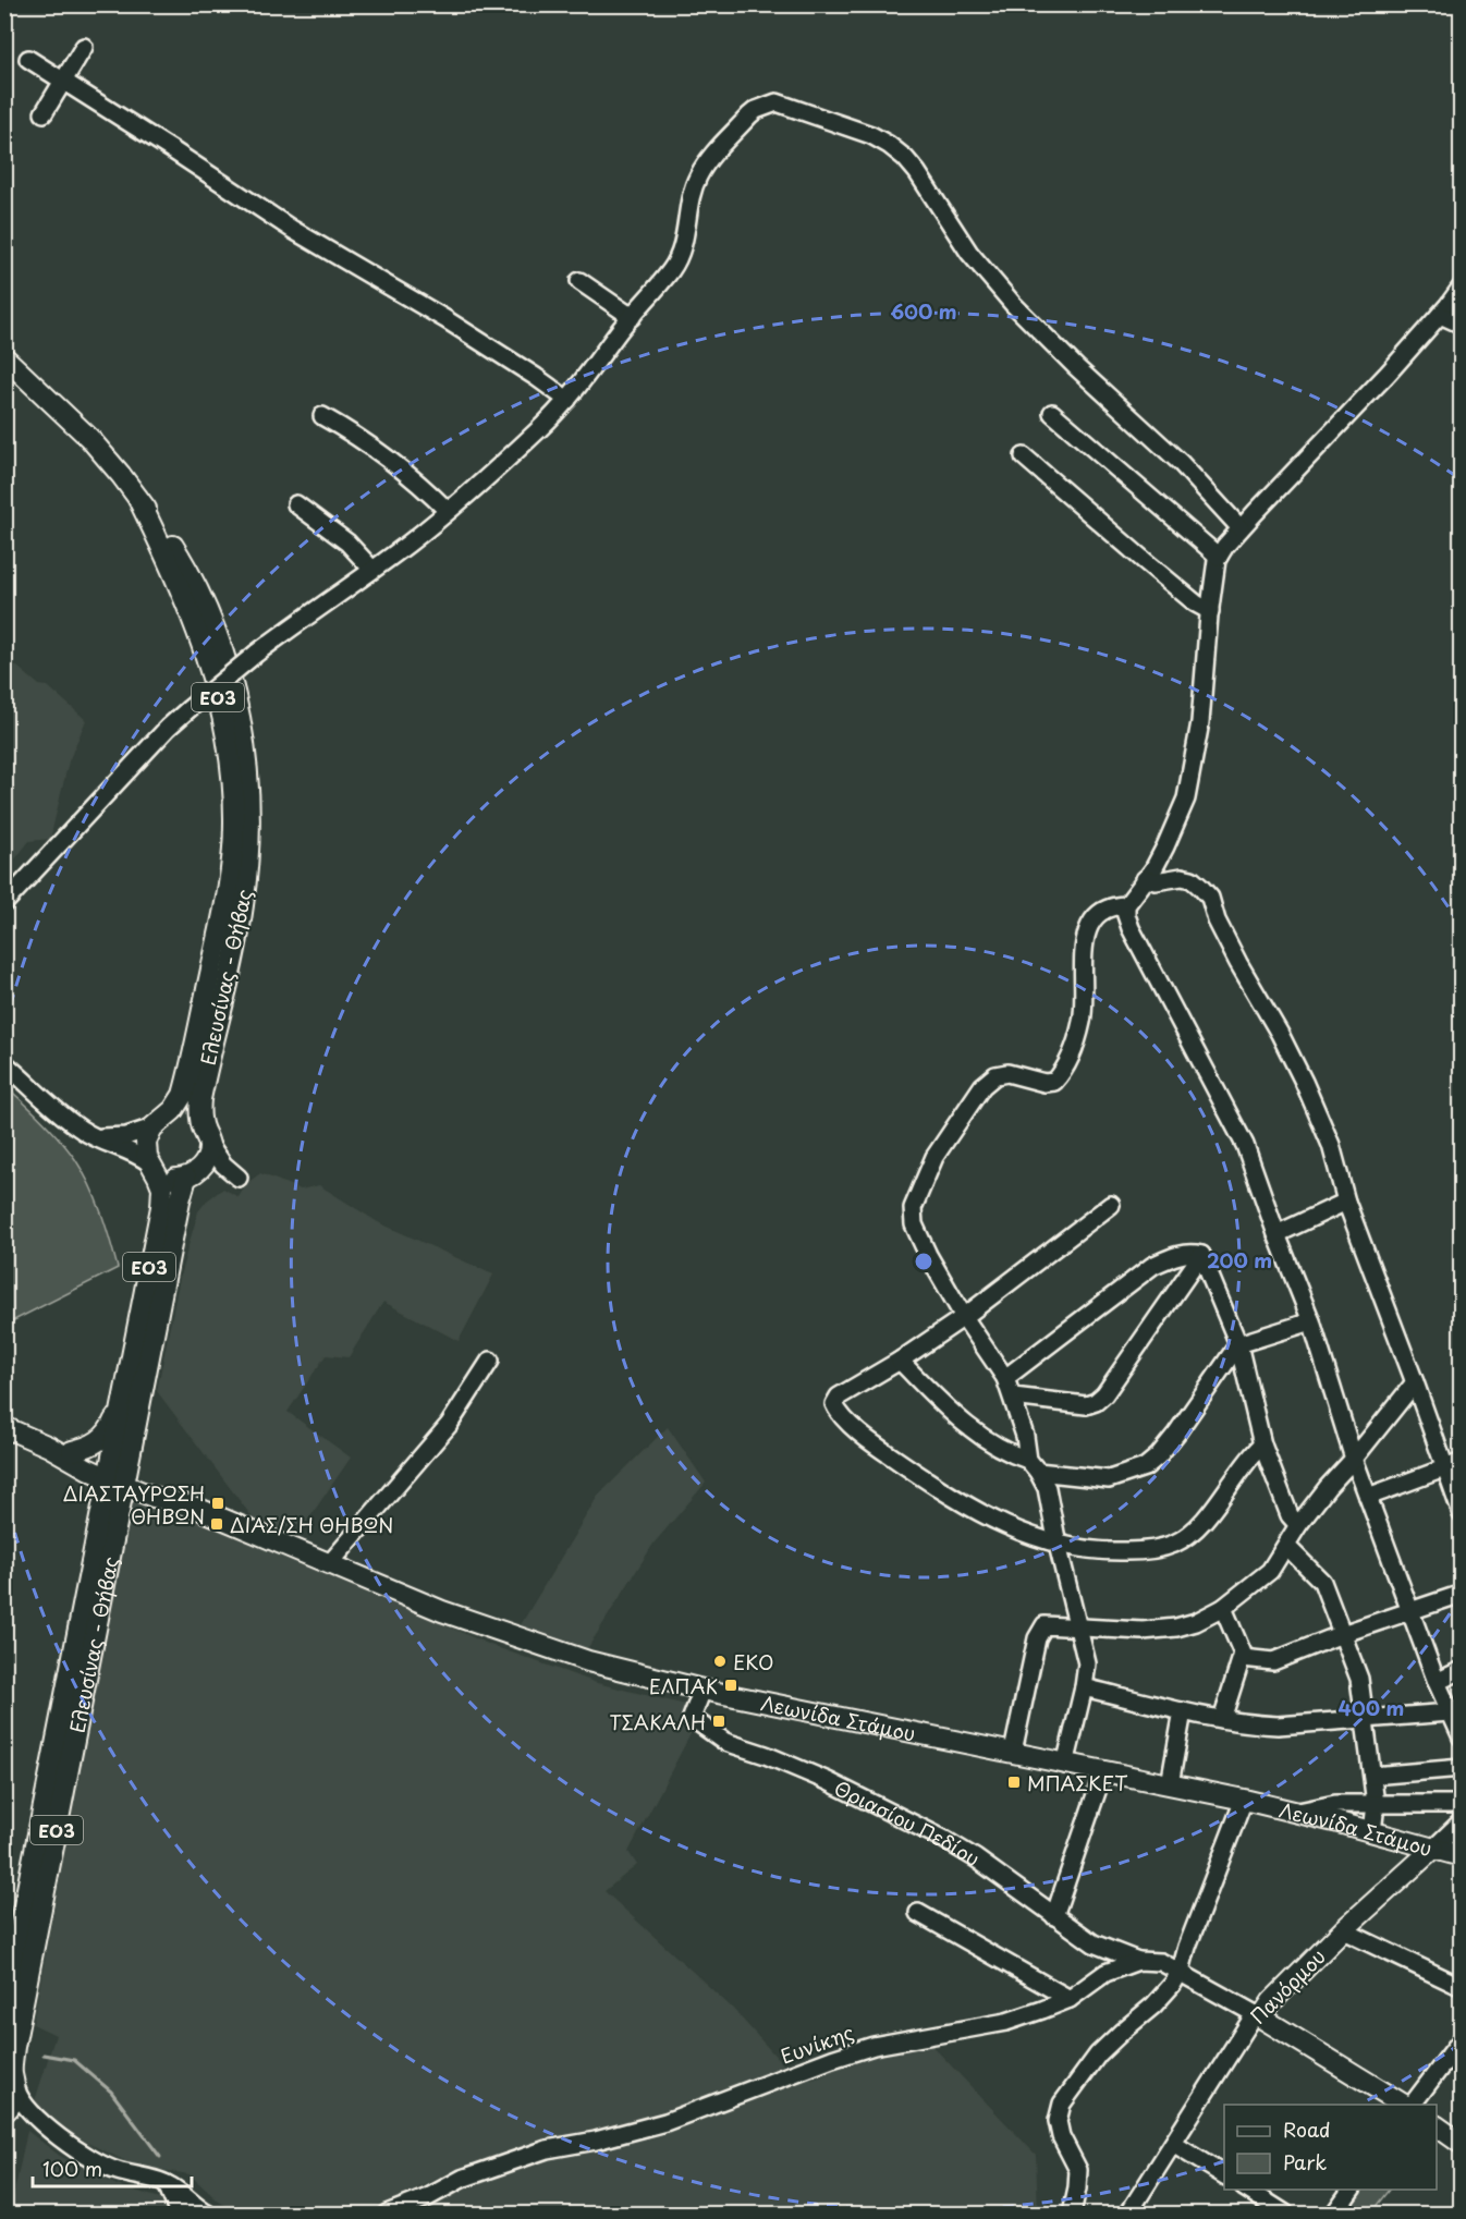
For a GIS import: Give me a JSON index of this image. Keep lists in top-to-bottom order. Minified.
{"streets":{"main road":["ΕΟ3","Ελευσίνας - Θήβας","Λεωνίδα Στάμου","Πανόρμου"],"street":["Θριασίου Πεδίου","Ευνίκης"]},"crossings":[["ΕΟ3","Ελευσίνας - Θήβας"],["ΕΟ3","Λεωνίδα Στάμου"],["Ελευσίνας - Θήβας","Λεωνίδα Στάμου"],["Λεωνίδα Στάμου","Θριασίου Πεδίου"],["Λεωνίδα Στάμου","Πανόρμου"],["Θριασίου Πεδίου","Ευνίκης"],["Πανόρμου","Ευνίκης"]],"places":{"transit":["ΔΙΑΣΤΑΥΡΩΣΗ ΘΗΒΩΝ","ΔΙΑΣ/ΣΗ ΘΗΒΩΝ","ΕΛΠΑΚ","ΤΣΑΚΑΛΗ","ΜΠΑΣΚΕΤ"],"other":["EKO"]},"legend":["Road","Park"],"scale_bar":"100 m","rings":["600 m","200 m","400 m"]}
